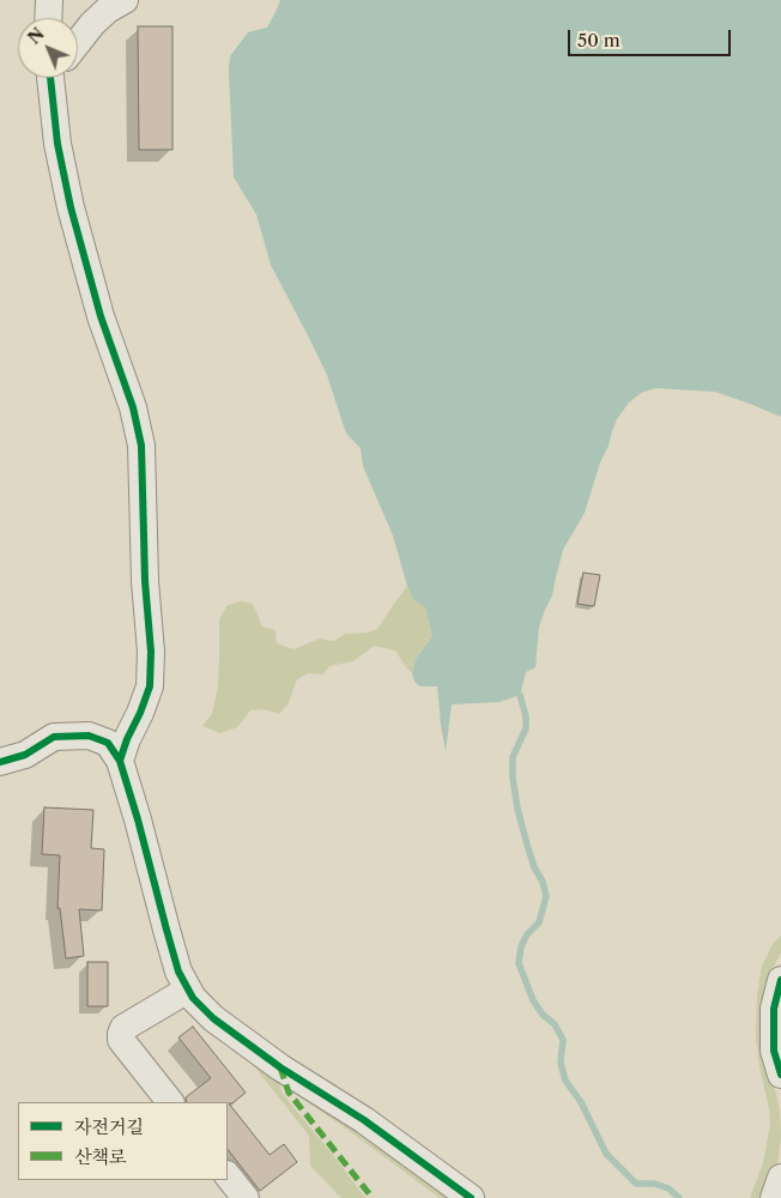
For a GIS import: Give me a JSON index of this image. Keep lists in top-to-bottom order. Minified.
{"legend":["자전거길","산책로"],"scale_bar":"50 m","north":"top left"}
